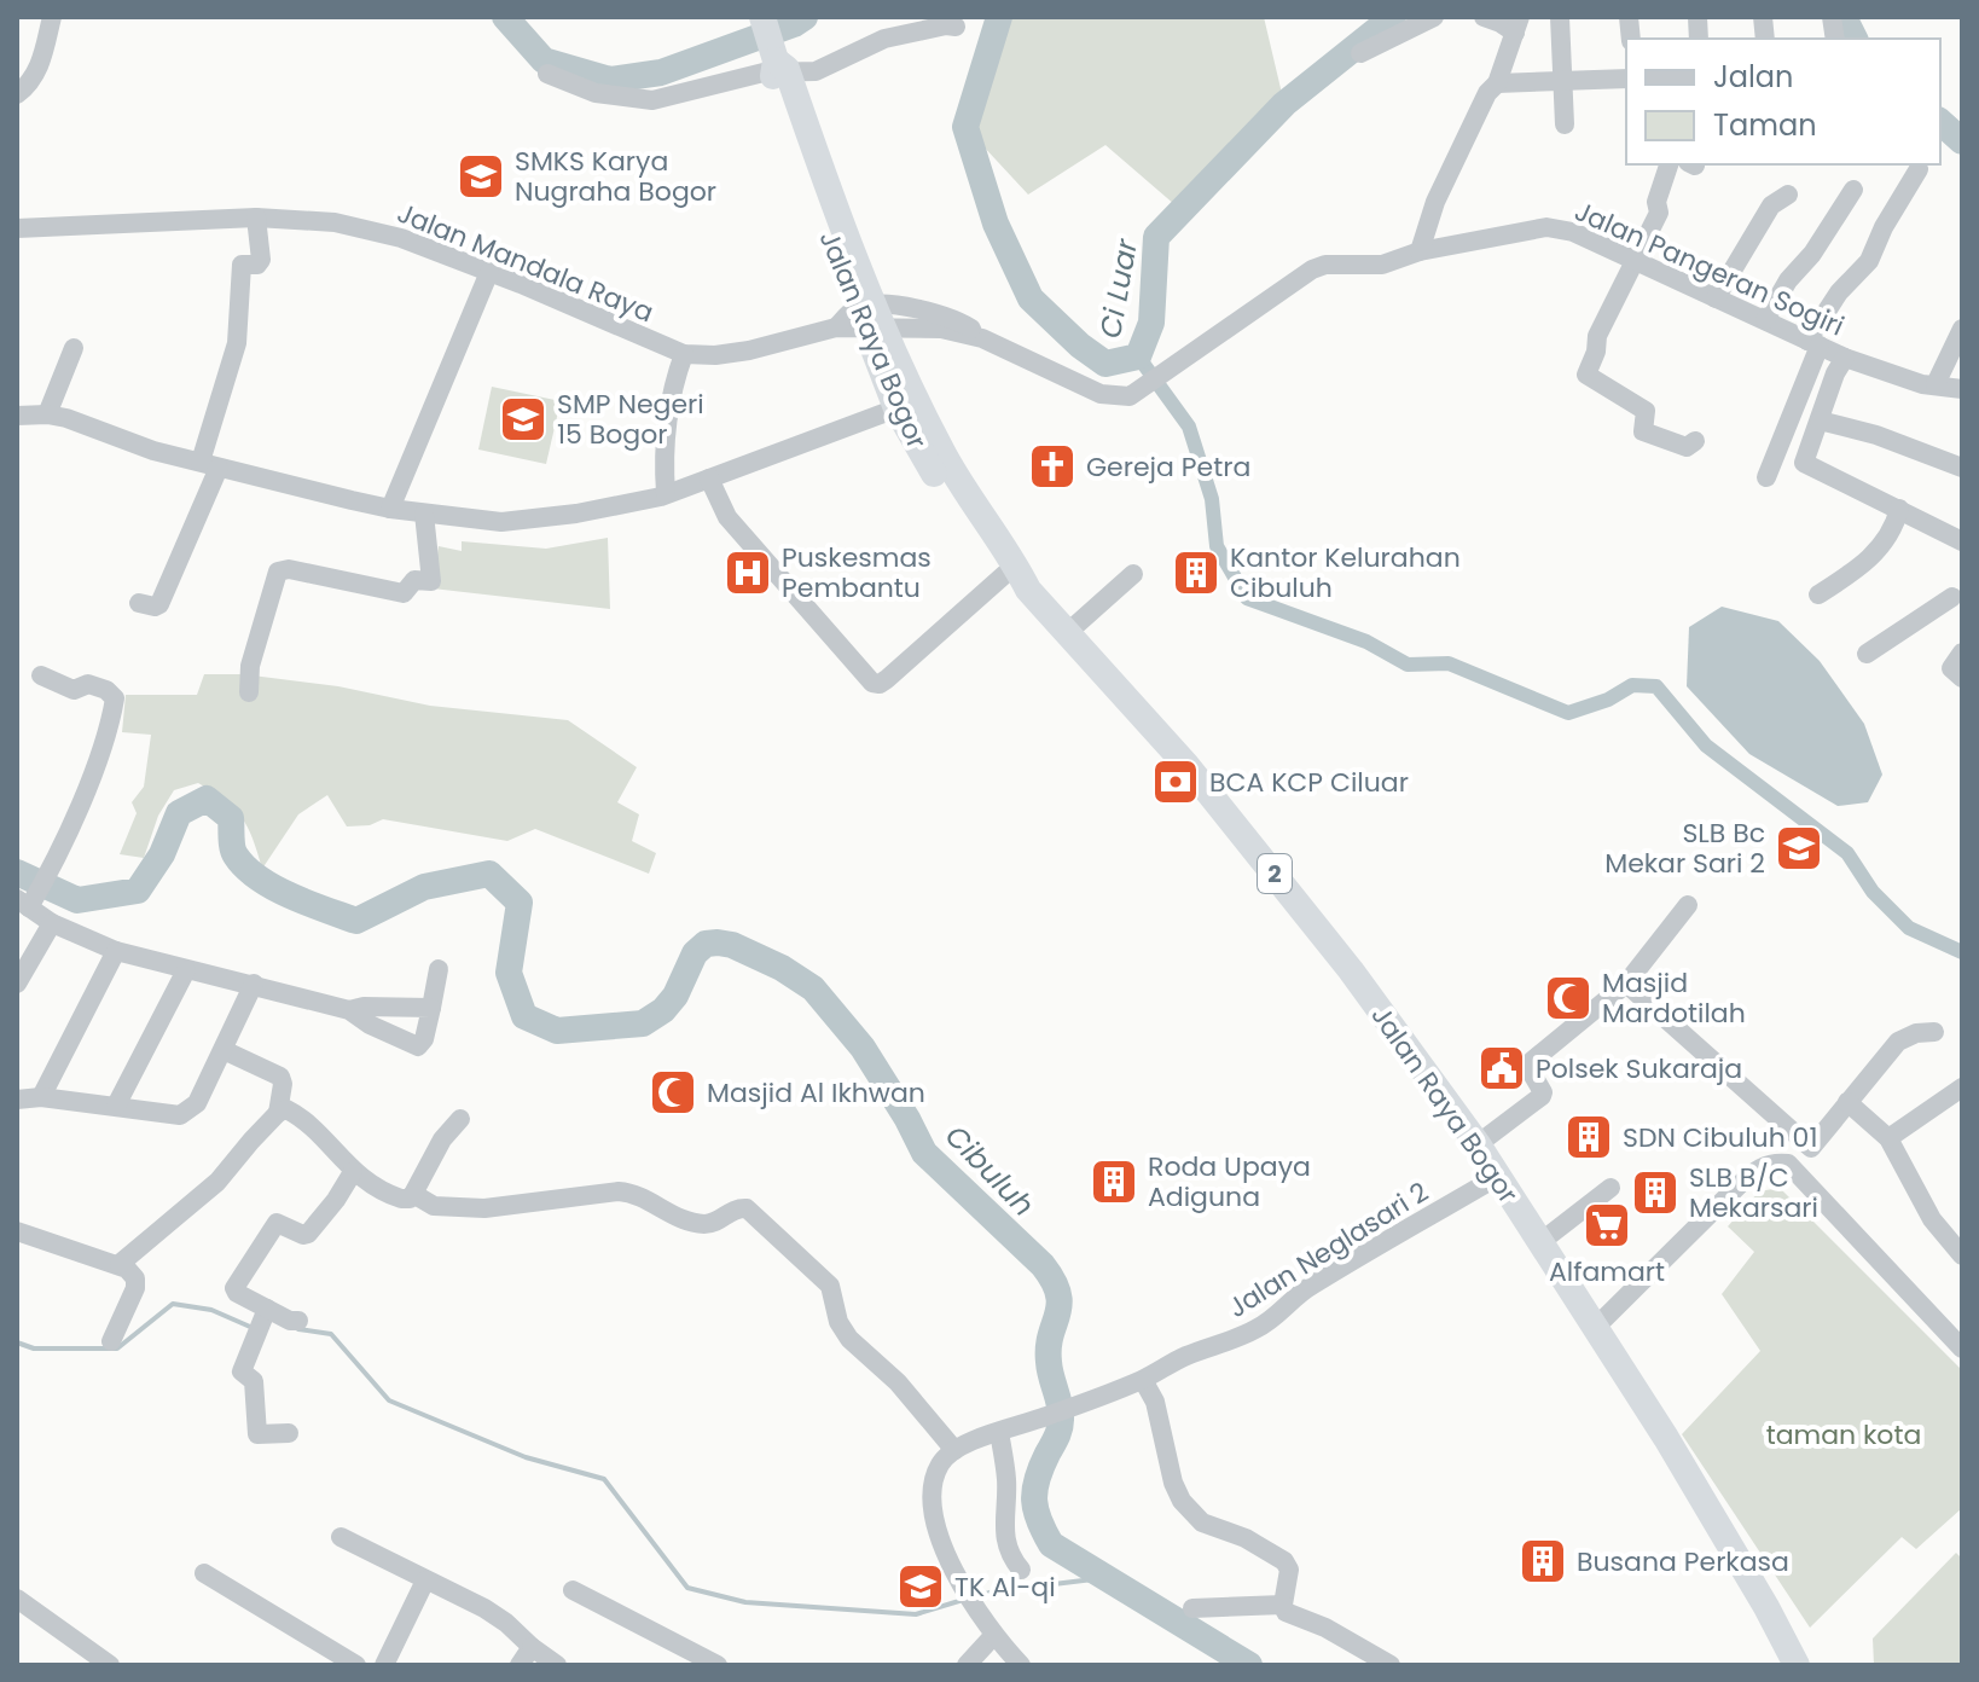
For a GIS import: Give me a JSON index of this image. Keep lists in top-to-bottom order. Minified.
{"streets":{"highway":["Jalan Raya Bogor","2"],"street":["Jalan Mandala Raya","Jalan Pangeran Sogiri","Jalan Neglasari 2"]},"crossings":[["Jalan Mandala Raya","Jalan Pangeran Sogiri"],["Jalan Mandala Raya","Jalan Raya Bogor"],["Jalan Raya Bogor","2"],["Jalan Raya Bogor","Jalan Neglasari 2"]],"water":["Ci Luar","Cibuluh"],"parks":["taman kota"],"places":{"school or university":["SMKS Karya Nugraha Bogor","SMP Negeri 15 Bogor","SLB Bc Mekar Sari 2","TK Al-qi"],"church":["Gereja Petra"],"hospital":["Puskesmas Pembantu"],"building":["Kantor Kelurahan Cibuluh","SDN Cibuluh 01","Roda Upaya Adiguna","SLB B/C Mekarsari","Busana Perkasa"],"bank":["BCA KCP Ciluar"],"mosque":["Masjid Mardotilah","Masjid Al Ikhwan"],"public building":["Polsek Sukaraja"],"supermarket":["Alfamart"]},"legend":["Jalan","Taman"]}
